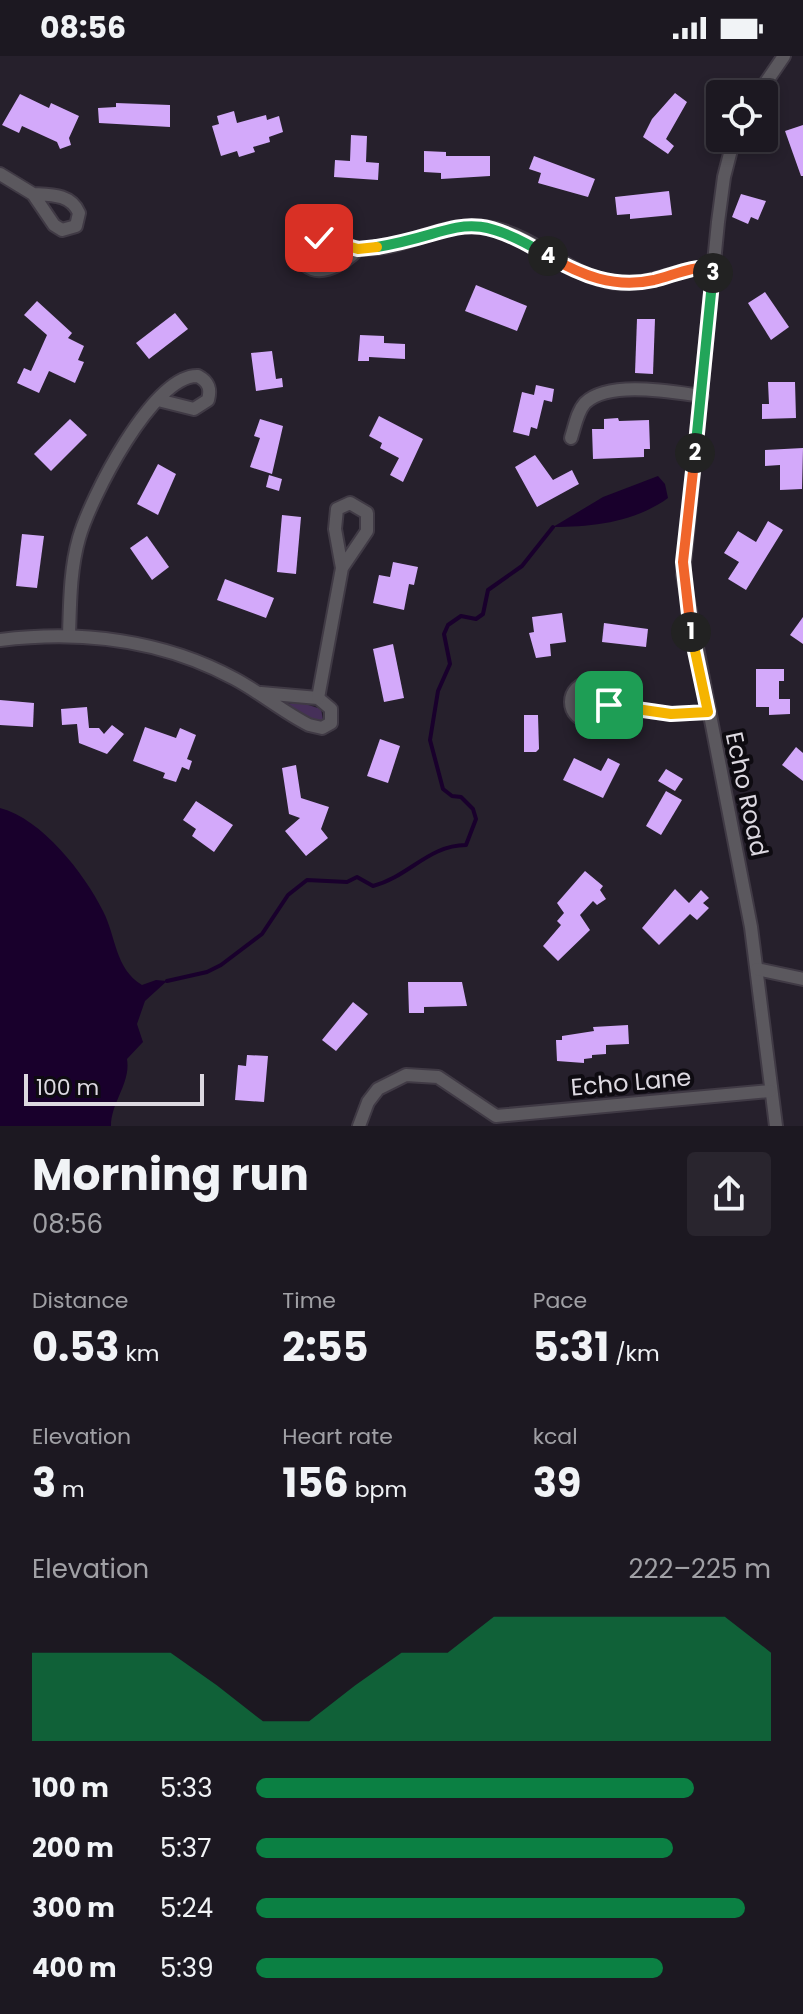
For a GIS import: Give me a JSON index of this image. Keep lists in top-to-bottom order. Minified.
{"streets":{"street":["Echo Road","Echo Lane"]},"crossings":[["Echo Road","Echo Lane"]],"scale_bar":"100 m","page":{"status":"08:56","pins":["4","3","2","1"],"scale":"100 m","heading":["Morning run","08:56"],"stats":[["Distance","0.53 km"],["Time","2:55"],["Pace","5:31 /km"],["Elevation","3 m"],["Heart rate","156 bpm"],["kcal","39"]],"chart":["Elevation","222–225 m"],"list":[{"name":"100 m","note":"5:33"},{"name":"200 m","note":"5:37"},{"name":"300 m","note":"5:24"},{"name":"400 m","note":"5:39"}]}}
